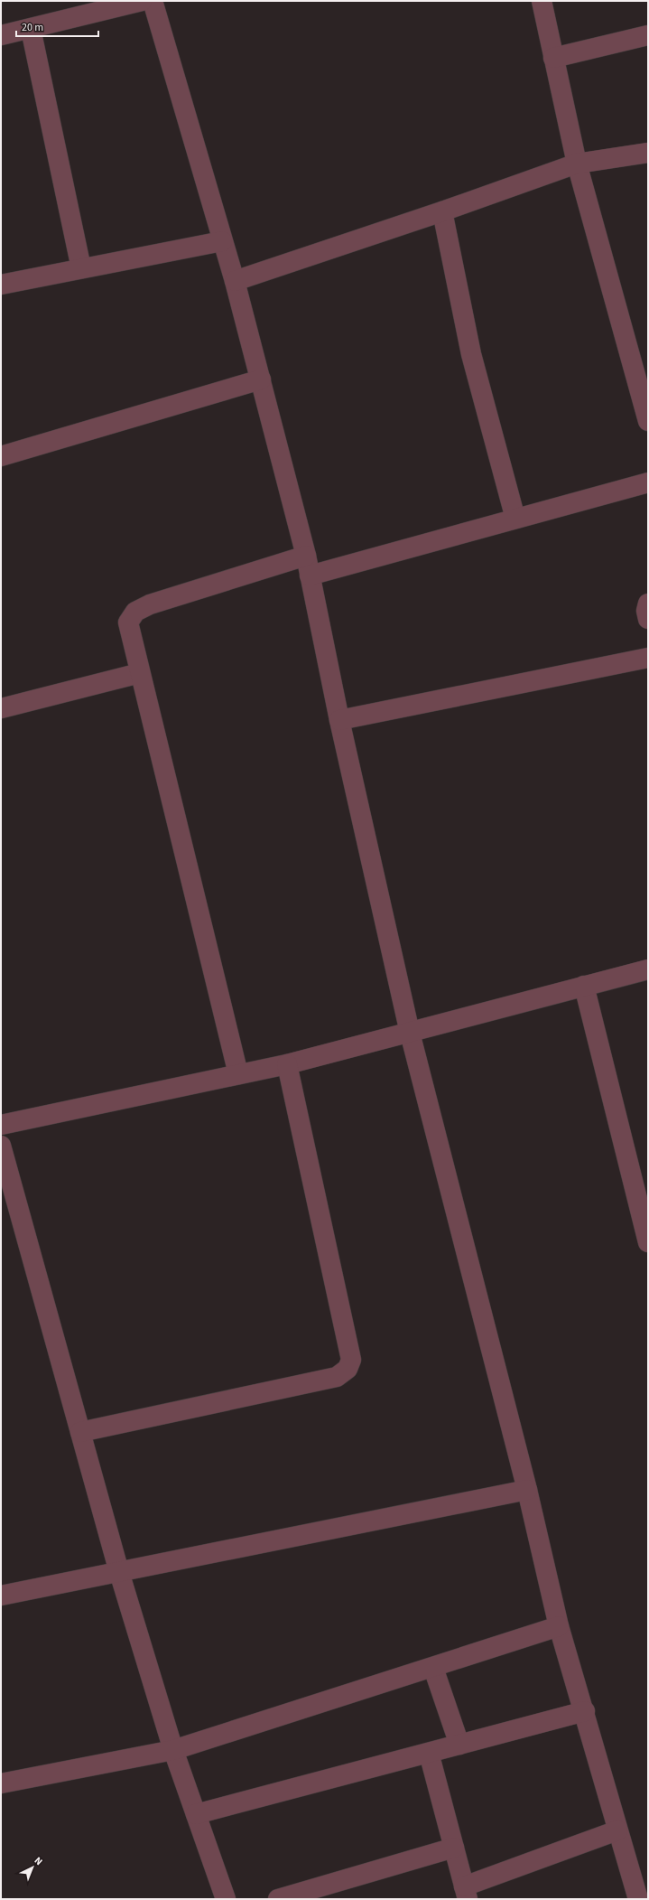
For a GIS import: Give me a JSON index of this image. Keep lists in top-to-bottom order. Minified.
{"scale_bar":"20 m","north":"top right"}
